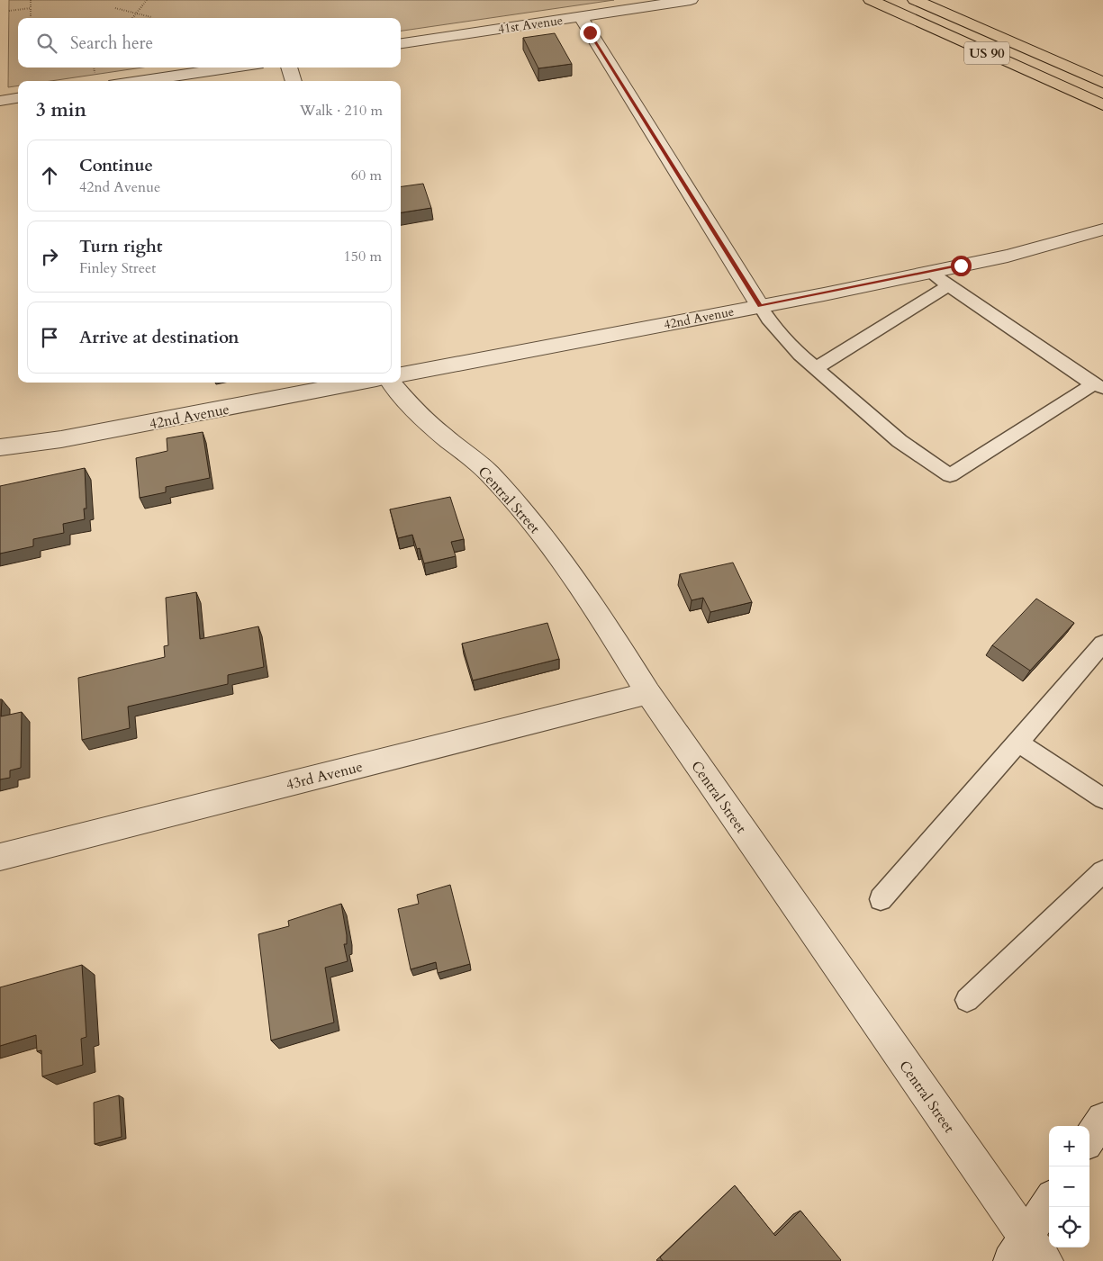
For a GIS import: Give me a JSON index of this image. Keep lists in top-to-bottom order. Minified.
{"streets":{"main road":["US 90"],"street":["41st Avenue","42nd Avenue","Central Street","43rd Avenue"]},"crossings":[["Central Street","43rd Avenue"]],"page":{"search":"Search here","heading":["3 min","Walk · 210 m"],"list":[["Continue","42nd Avenue","60 m"],["Turn right","Finley Street","150 m"],"Arrive at destination"],"map_buttons":["+","−"]}}
